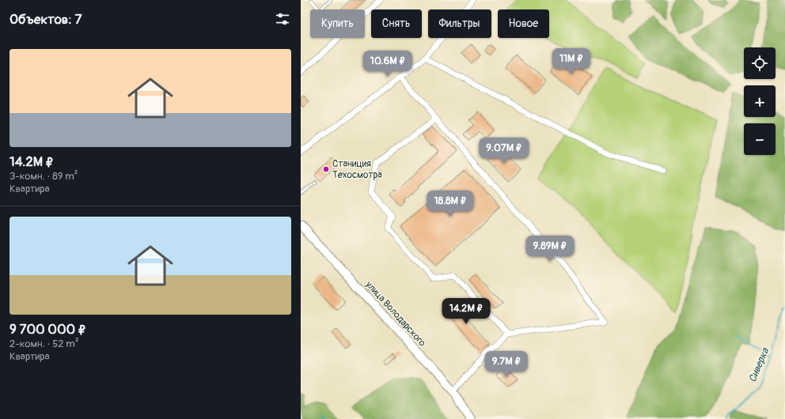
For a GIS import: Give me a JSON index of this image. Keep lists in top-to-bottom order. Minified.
{"streets":{"main road":["улица Володарского"]},"water":["Сиверка"],"places":["Станиция Техосмотра"],"page":{"heading":"Объектов: 7","chip":["Купить","Снять","Фильтры","Новое"],"list":[{"name":"14.2M ₽","note":"3-комн. · 89 m² · Квартира"},{"name":"9 700 000 ₽","note":"2-комн. · 52 m² · Квартира"}],"map_buttons":["+","−"],"price":["11M ₽","10.6M ₽","9.07M ₽","18.8M ₽","9.89M ₽","14.2M ₽","9.7M ₽"]}}
